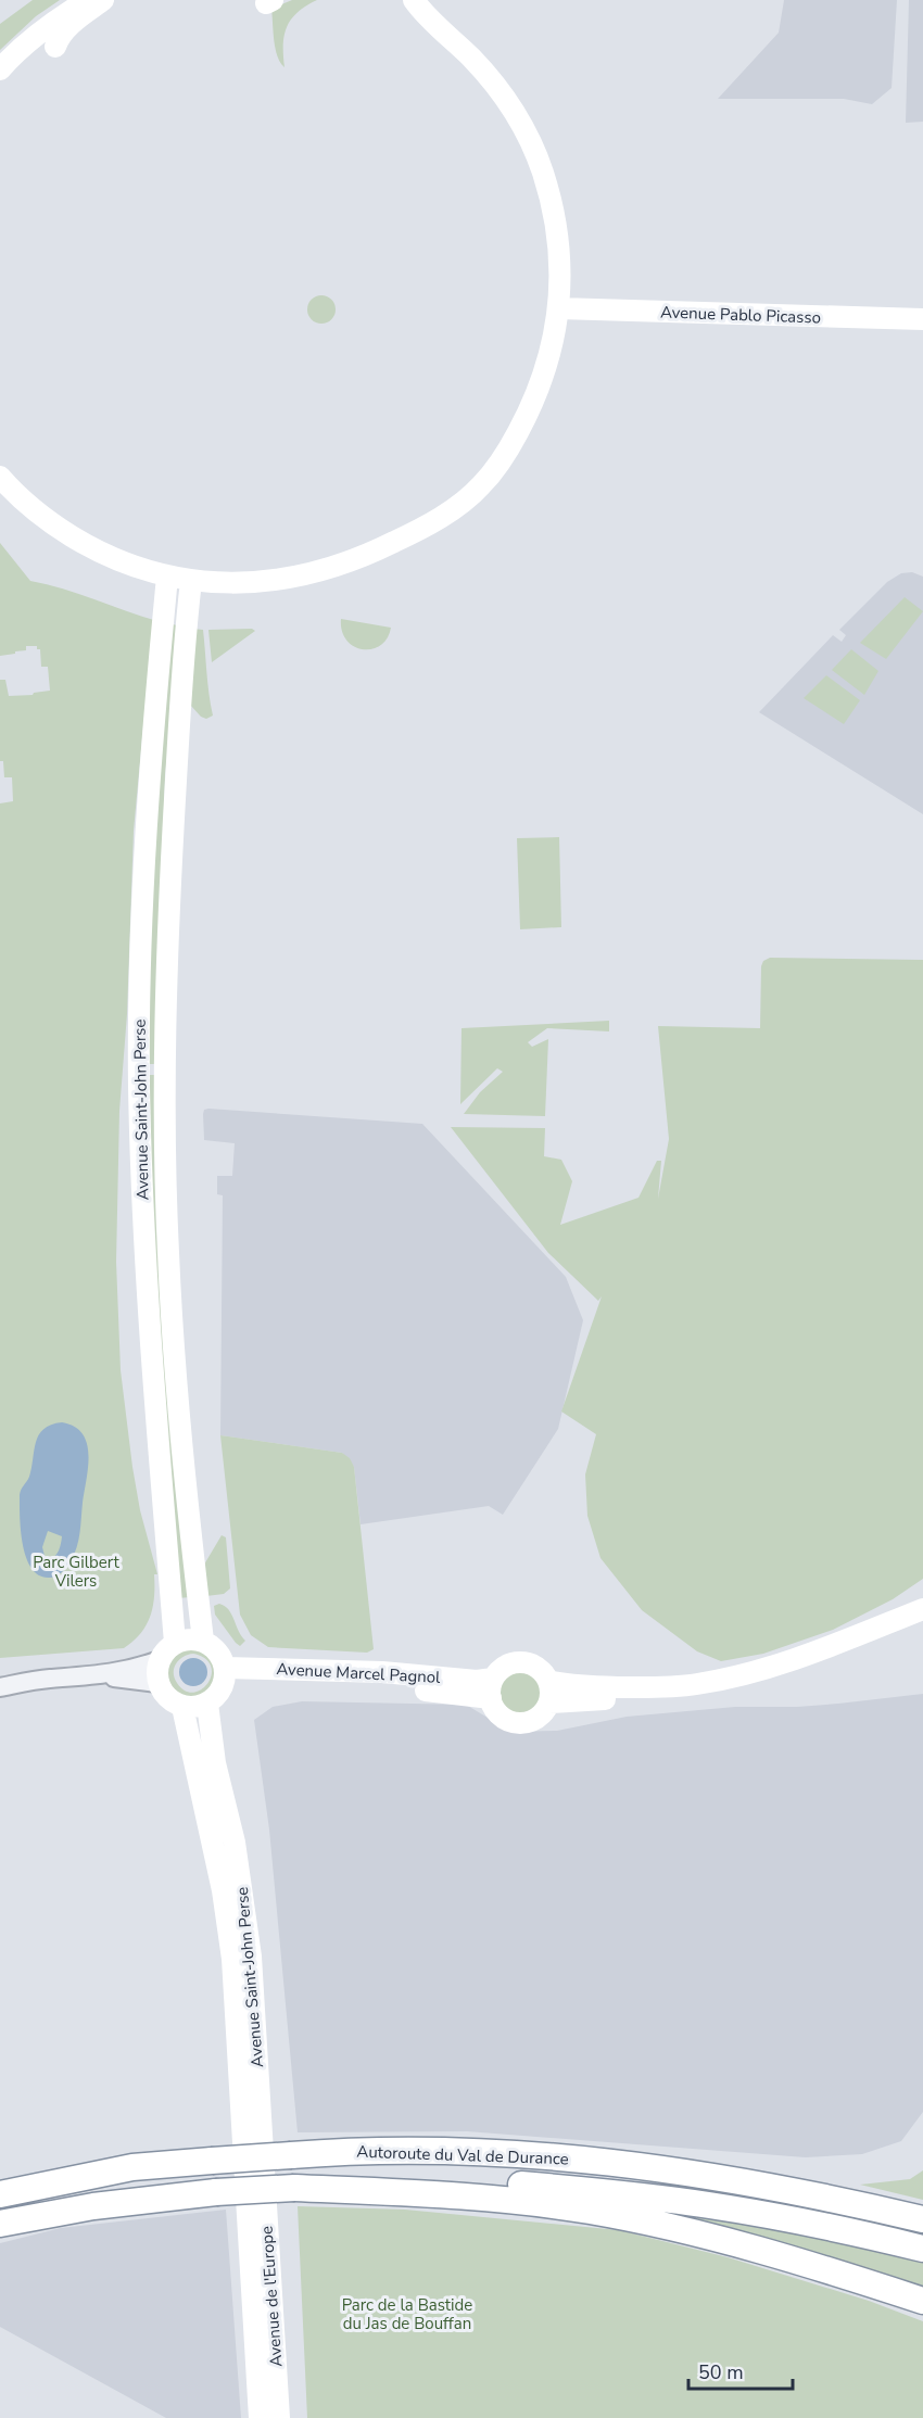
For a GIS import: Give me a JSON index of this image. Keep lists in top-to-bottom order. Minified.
{"streets":{"highway":["Autoroute du Val de Durance"],"main road":["Avenue Pablo Picasso","Avenue Saint-John Perse","Avenue Marcel Pagnol","Avenue de l'Europe"]},"crossings":[["Avenue Saint-John Perse","Avenue Marcel Pagnol"],["Avenue Saint-John Perse","Avenue de l'Europe"]],"parks":["Parc Gilbert Vilers","Parc de la Bastide du Jas de Bouffan"],"scale_bar":"50 m"}
